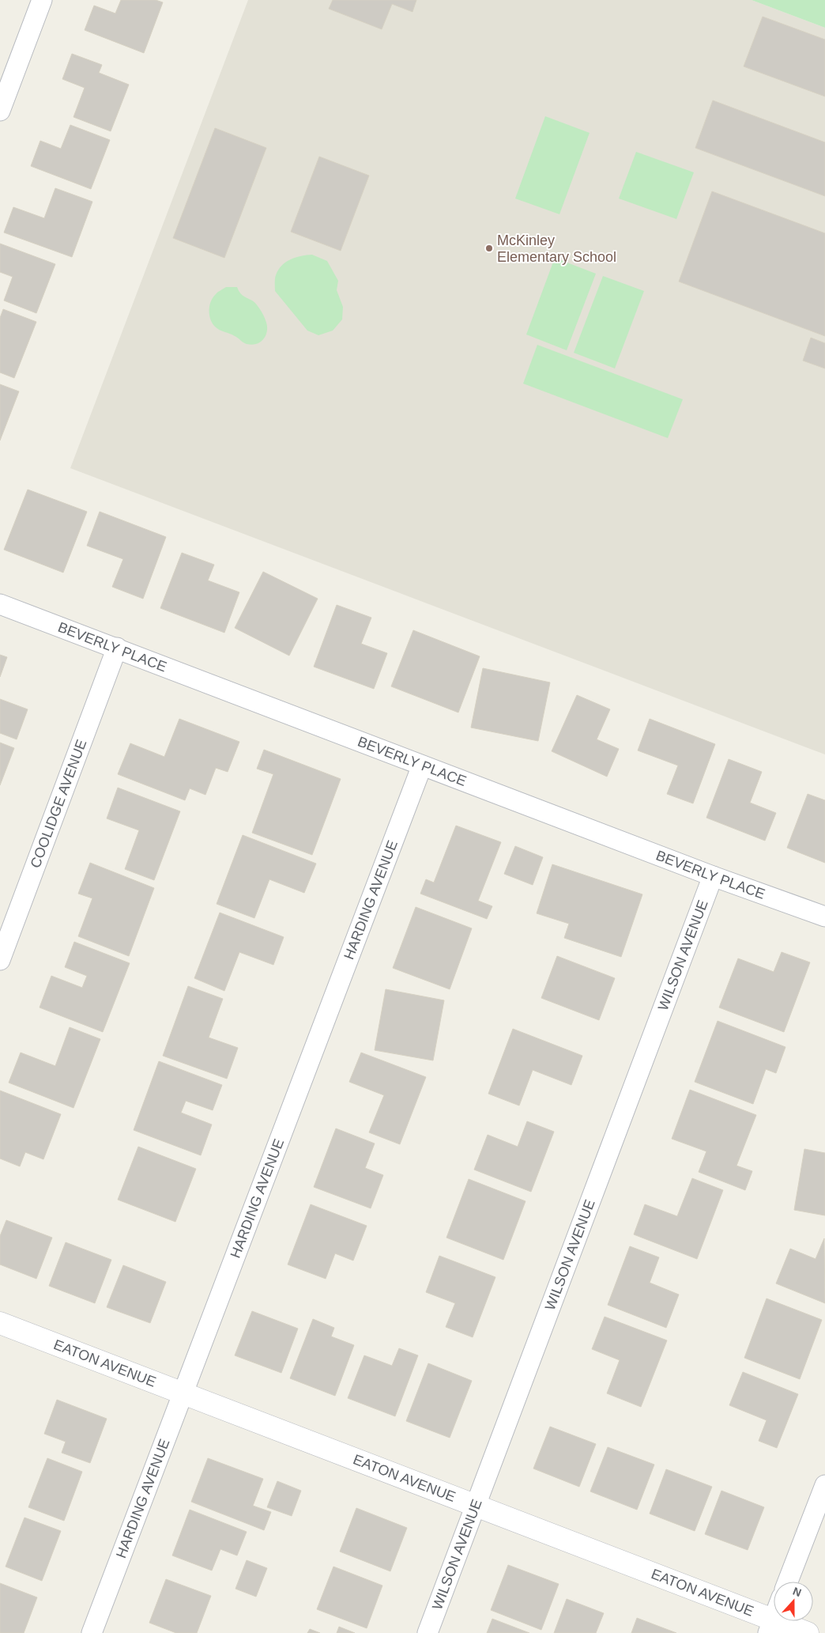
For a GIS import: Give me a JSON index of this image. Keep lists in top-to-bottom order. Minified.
{"streets":{"street":["BEVERLY PLACE","COOLIDGE AVENUE","HARDING AVENUE","WILSON AVENUE","EATON AVENUE"]},"crossings":[["BEVERLY PLACE","COOLIDGE AVENUE"],["BEVERLY PLACE","HARDING AVENUE"],["BEVERLY PLACE","WILSON AVENUE"],["HARDING AVENUE","EATON AVENUE"],["WILSON AVENUE","EATON AVENUE"]],"places":["McKinley Elementary School"],"north":"top"}
